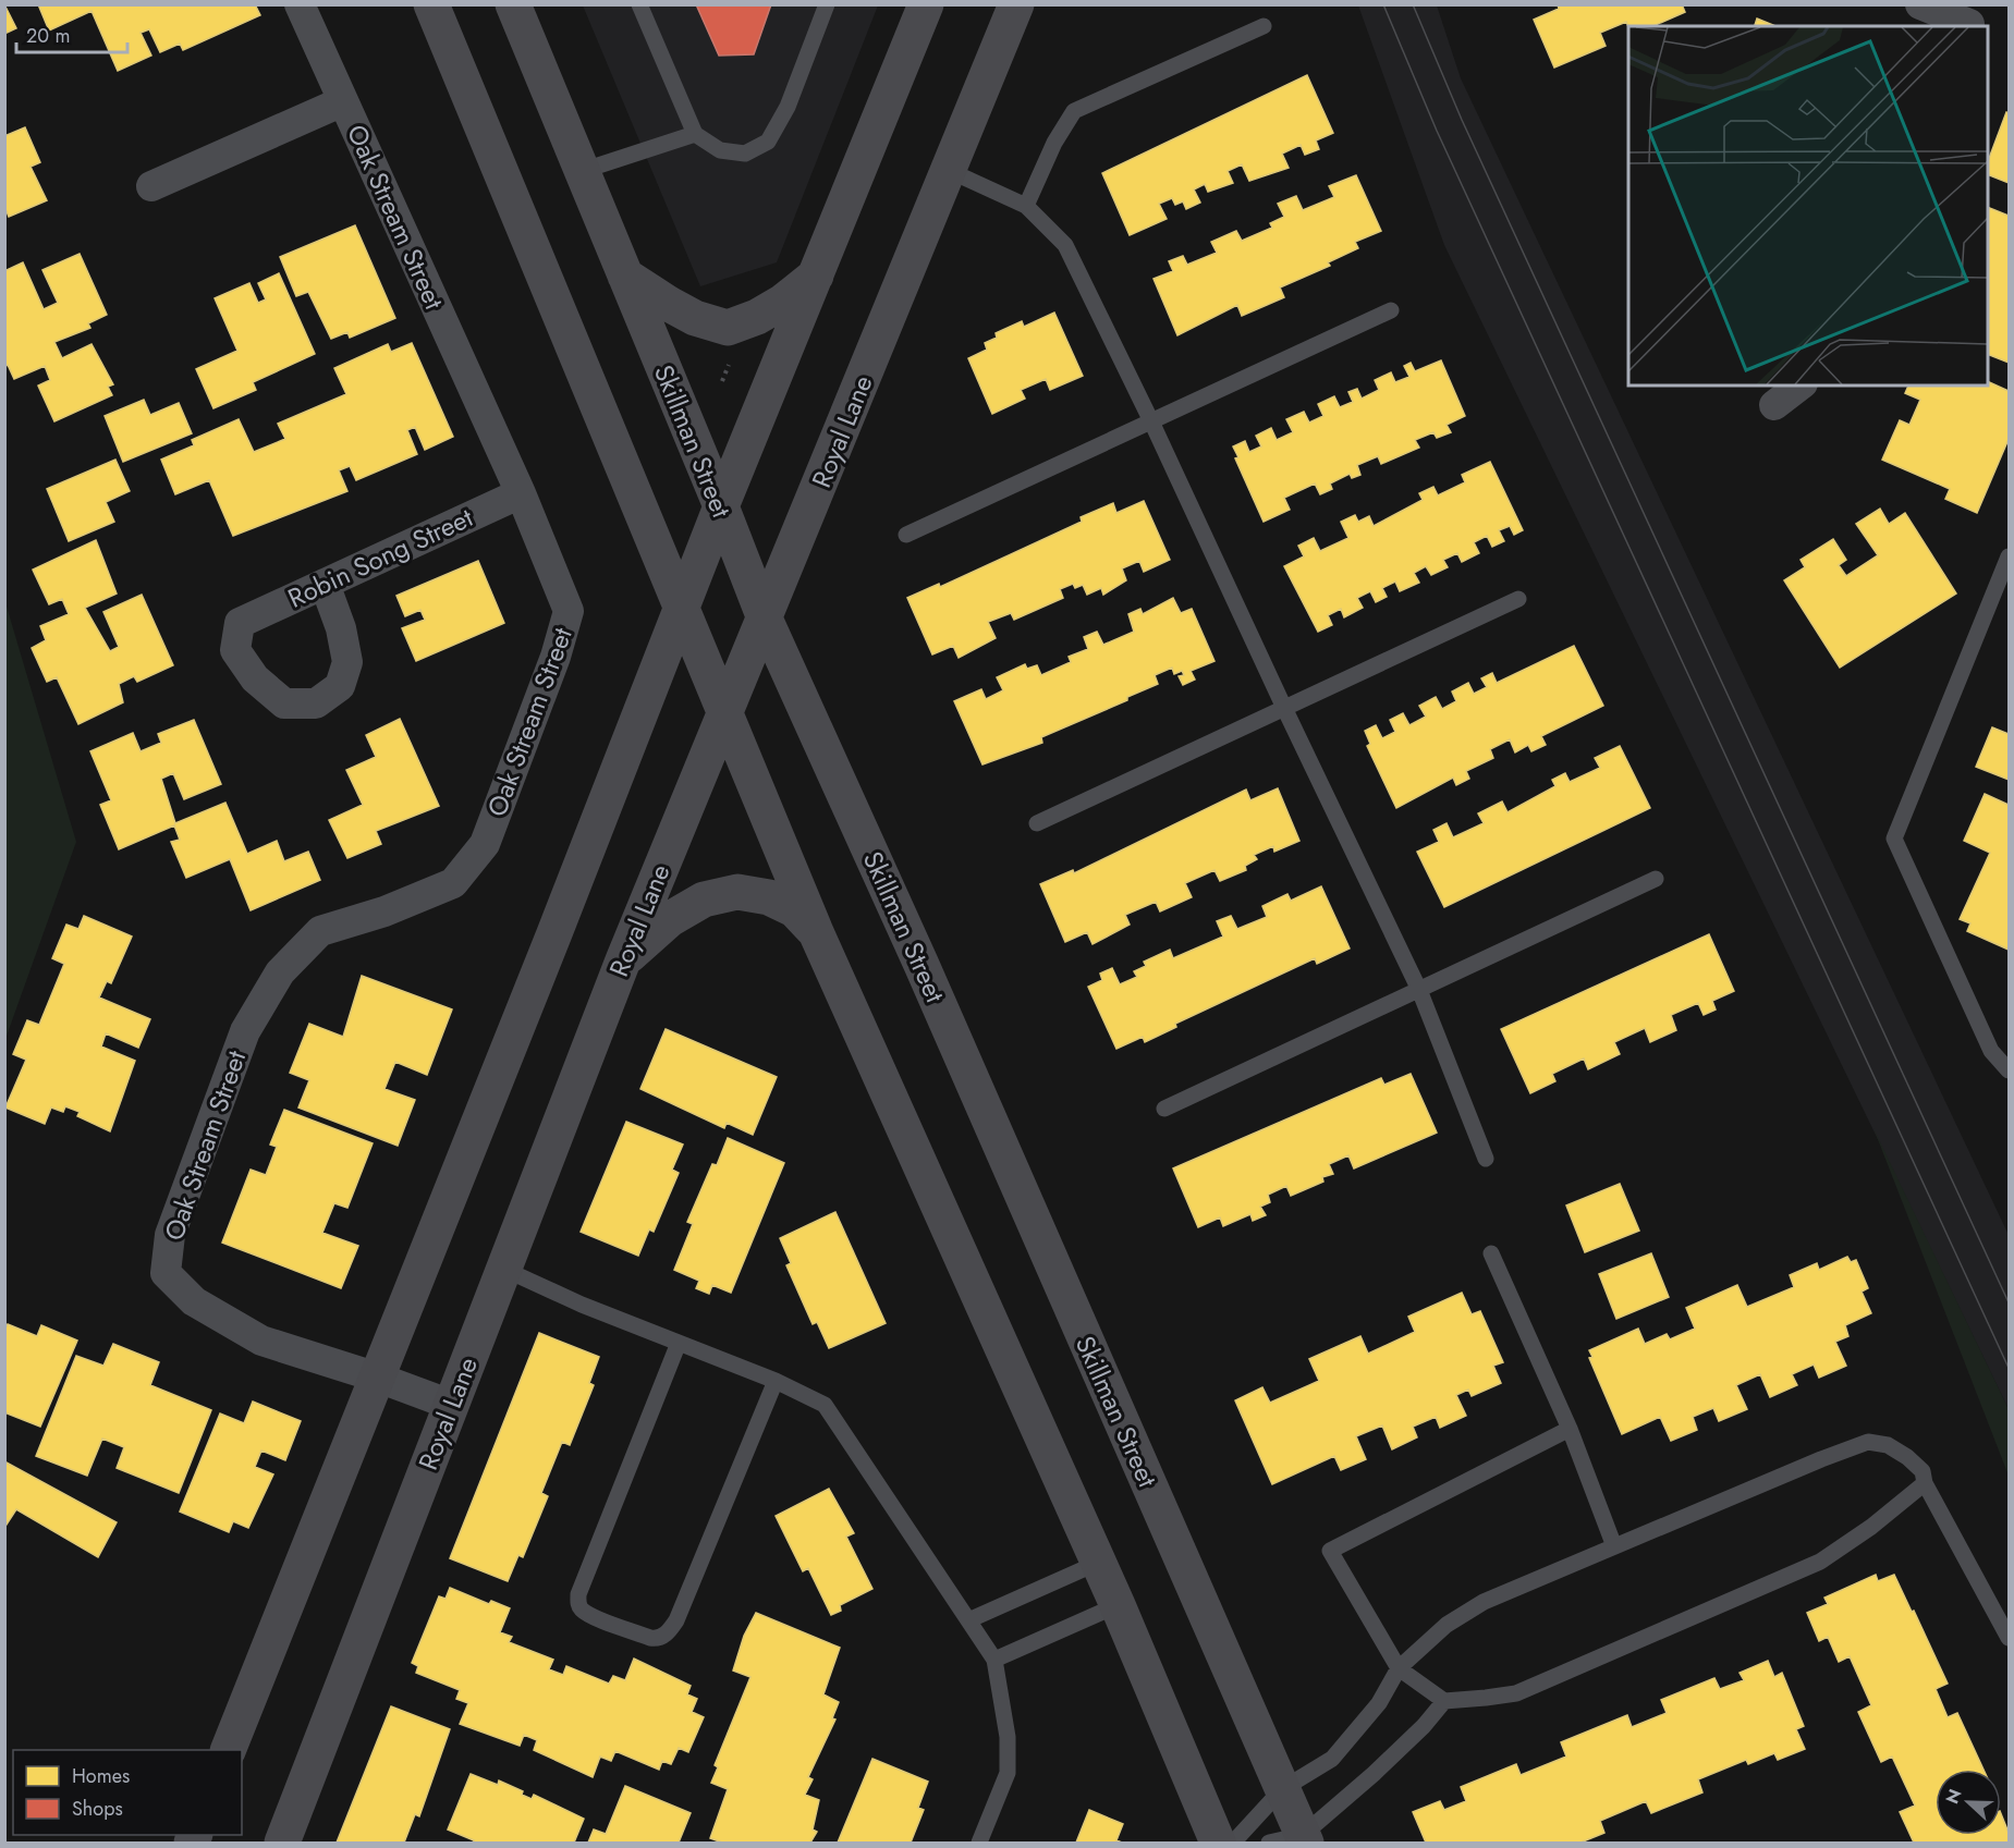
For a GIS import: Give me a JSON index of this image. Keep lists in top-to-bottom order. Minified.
{"streets":{"main road":["Royal Lane","Skillman Street"],"street":["Oak Stream Street","Robin Song Street"]},"crossings":[["Oak Stream Street","Robin Song Street"],["Royal Lane","Skillman Street"]],"legend":["Homes","Shops"],"scale_bar":"20 m","north":"left"}
